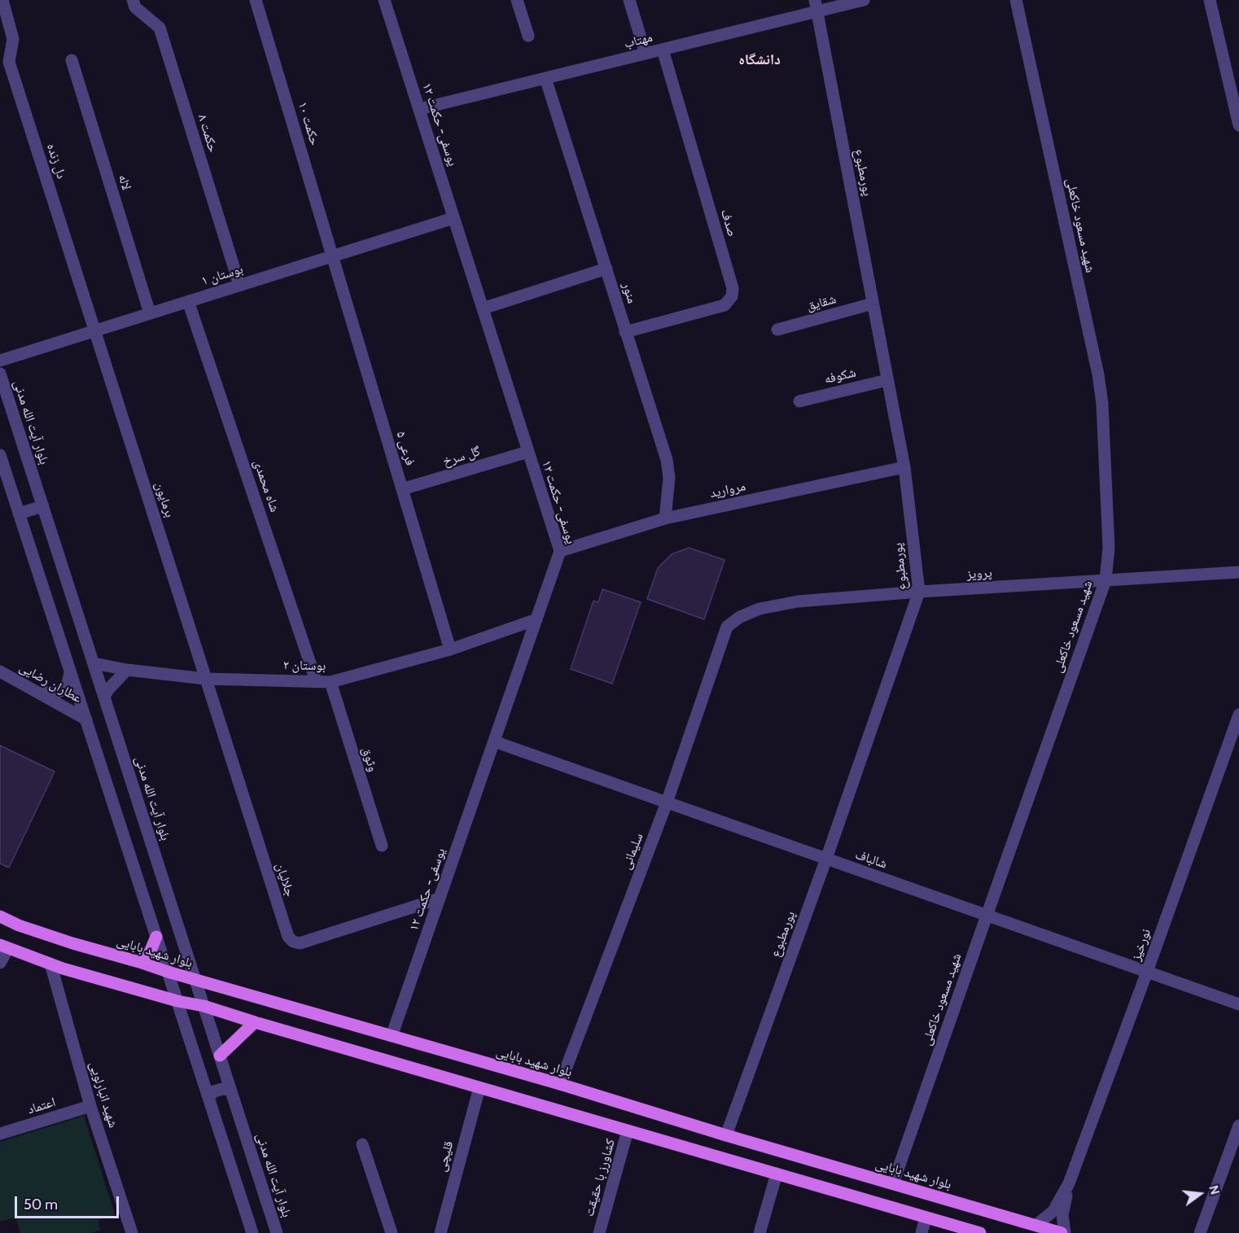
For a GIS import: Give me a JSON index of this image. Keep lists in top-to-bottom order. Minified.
{"streets":{"main road":["بلوار شهید بابایی"],"street":["مهتاب","حکمت ۱۰","یوسفی- حکمت ۱۲","حکمت ۸","دل زنده","پورمطبوع","لاله","صدف","شهید مسعود خاکعلی","بوستان ۱","منور","شقایق","شکوفه","بلوار آیت الله مدنی","فرعی ۵","گل سرخ","شاه محمدی","مروارید","برمایون","پرویز","بوستان ۲","عطاران رضایی","وثوق","سلیمانی","شالباف","جلالیان","نورخیز","شهید انبارلویی","اعتماد","قلیچی","کشاورز با حقیقت"]},"crossings":[["مهتاب","یوسفی- حکمت ۱۲"],["مهتاب","پورمطبوع"],["مهتاب","صدف"],["مهتاب","منور"],["حکمت ۱۰","بوستان ۱"],["حکمت ۱۰","فرعی ۵"],["یوسفی- حکمت ۱۲","بوستان ۱"],["یوسفی- حکمت ۱۲","گل سرخ"],["یوسفی- حکمت ۱۲","مروارید"],["یوسفی- حکمت ۱۲","بوستان ۲"],["یوسفی- حکمت ۱۲","شالباف"],["یوسفی- حکمت ۱۲","جلالیان"],["یوسفی- حکمت ۱۲","بلوار شهید بابایی"],["حکمت ۸","بوستان ۱"],["دل زنده","بوستان ۱"],["دل زنده","برمایون"],["پورمطبوع","شقایق"],["پورمطبوع","شکوفه"],["پورمطبوع","مروارید"],["پورمطبوع","پرویز"],["پورمطبوع","شالباف"],["پورمطبوع","بلوار شهید بابایی"],["لاله","بوستان ۱"],["صدف","منور"],["شهید مسعود خاکعلی","پرویز"],["شهید مسعود خاکعلی","شالباف"],["شهید مسعود خاکعلی","بلوار شهید بابایی"],["بوستان ۱","فرعی ۵"],["بوستان ۱","شاه محمدی"],["بوستان ۱","برمایون"],["منور","مروارید"],["بلوار آیت الله مدنی","بوستان ۲"],["بلوار آیت الله مدنی","بلوار شهید بابایی"],["فرعی ۵","گل سرخ"],["فرعی ۵","بوستان ۲"],["شاه محمدی","بوستان ۲"],["برمایون","بوستان ۲"],["برمایون","جلالیان"],["پرویز","سلیمانی"],["بوستان ۲","وثوق"],["بوستان ۲","جلالیان"],["سلیمانی","شالباف"],["سلیمانی","بلوار شهید بابایی"],["شالباف","نورخیز"],["شهید انبارلویی","اعتماد"]],"districts":["دانشگاه"],"scale_bar":"50 m","north":"right"}
